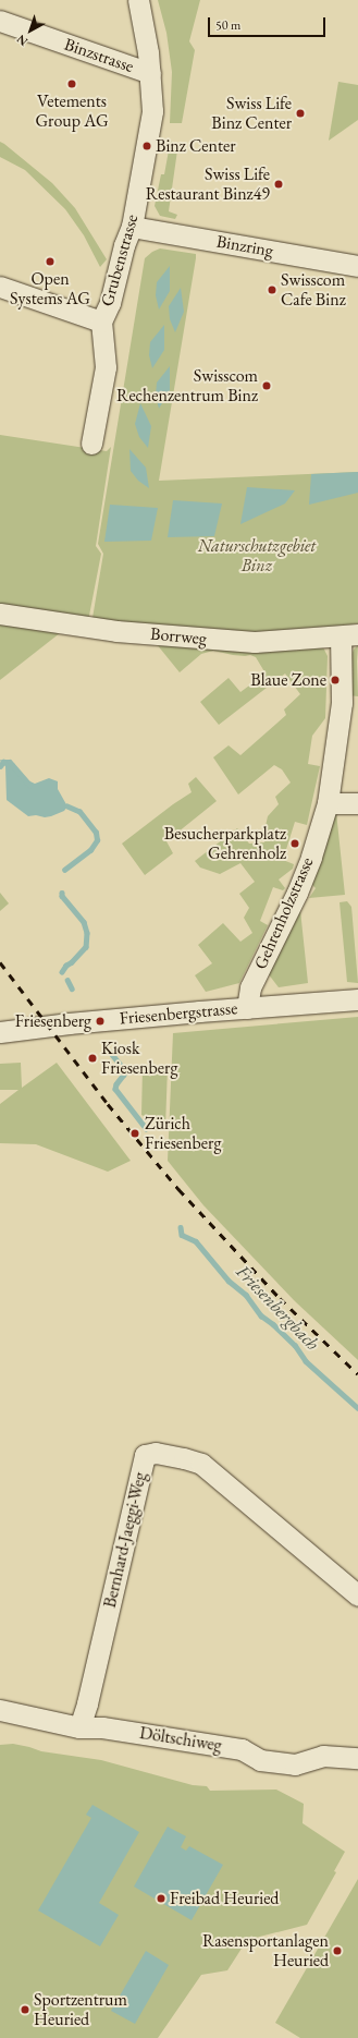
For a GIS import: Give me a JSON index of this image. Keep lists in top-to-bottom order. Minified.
{"streets":{"street":["Binzstrasse","Binzring","Grubenstrasse","Borrweg","Gehrenholzstrasse","Friesenbergstrasse","Bernhard-Jaeggi-Weg","Döltschiweg"]},"crossings":[["Binzstrasse","Grubenstrasse"],["Binzring","Grubenstrasse"],["Borrweg","Gehrenholzstrasse"],["Gehrenholzstrasse","Friesenbergstrasse"],["Bernhard-Jaeggi-Weg","Döltschiweg"]],"water":["Friesenbergbach"],"parks":["Naturschutzgebiet Binz"],"places":["Vetements Group AG","Swiss Life Binz Center","Binz Center","Swiss Life Restaurant Binz49","Open Systems AG","Swisscom Cafe Binz","Swisscom Rechenzentrum Binz","Blaue Zone","Besucherparkplatz Gehrenholz","Friesenberg","Kiosk Friesenberg","Zürich Friesenberg","Freibad Heuried","Rasensportanlagen Heuried","Sportzentrum Heuried"],"scale_bar":"50 m","north":"bottom left"}
